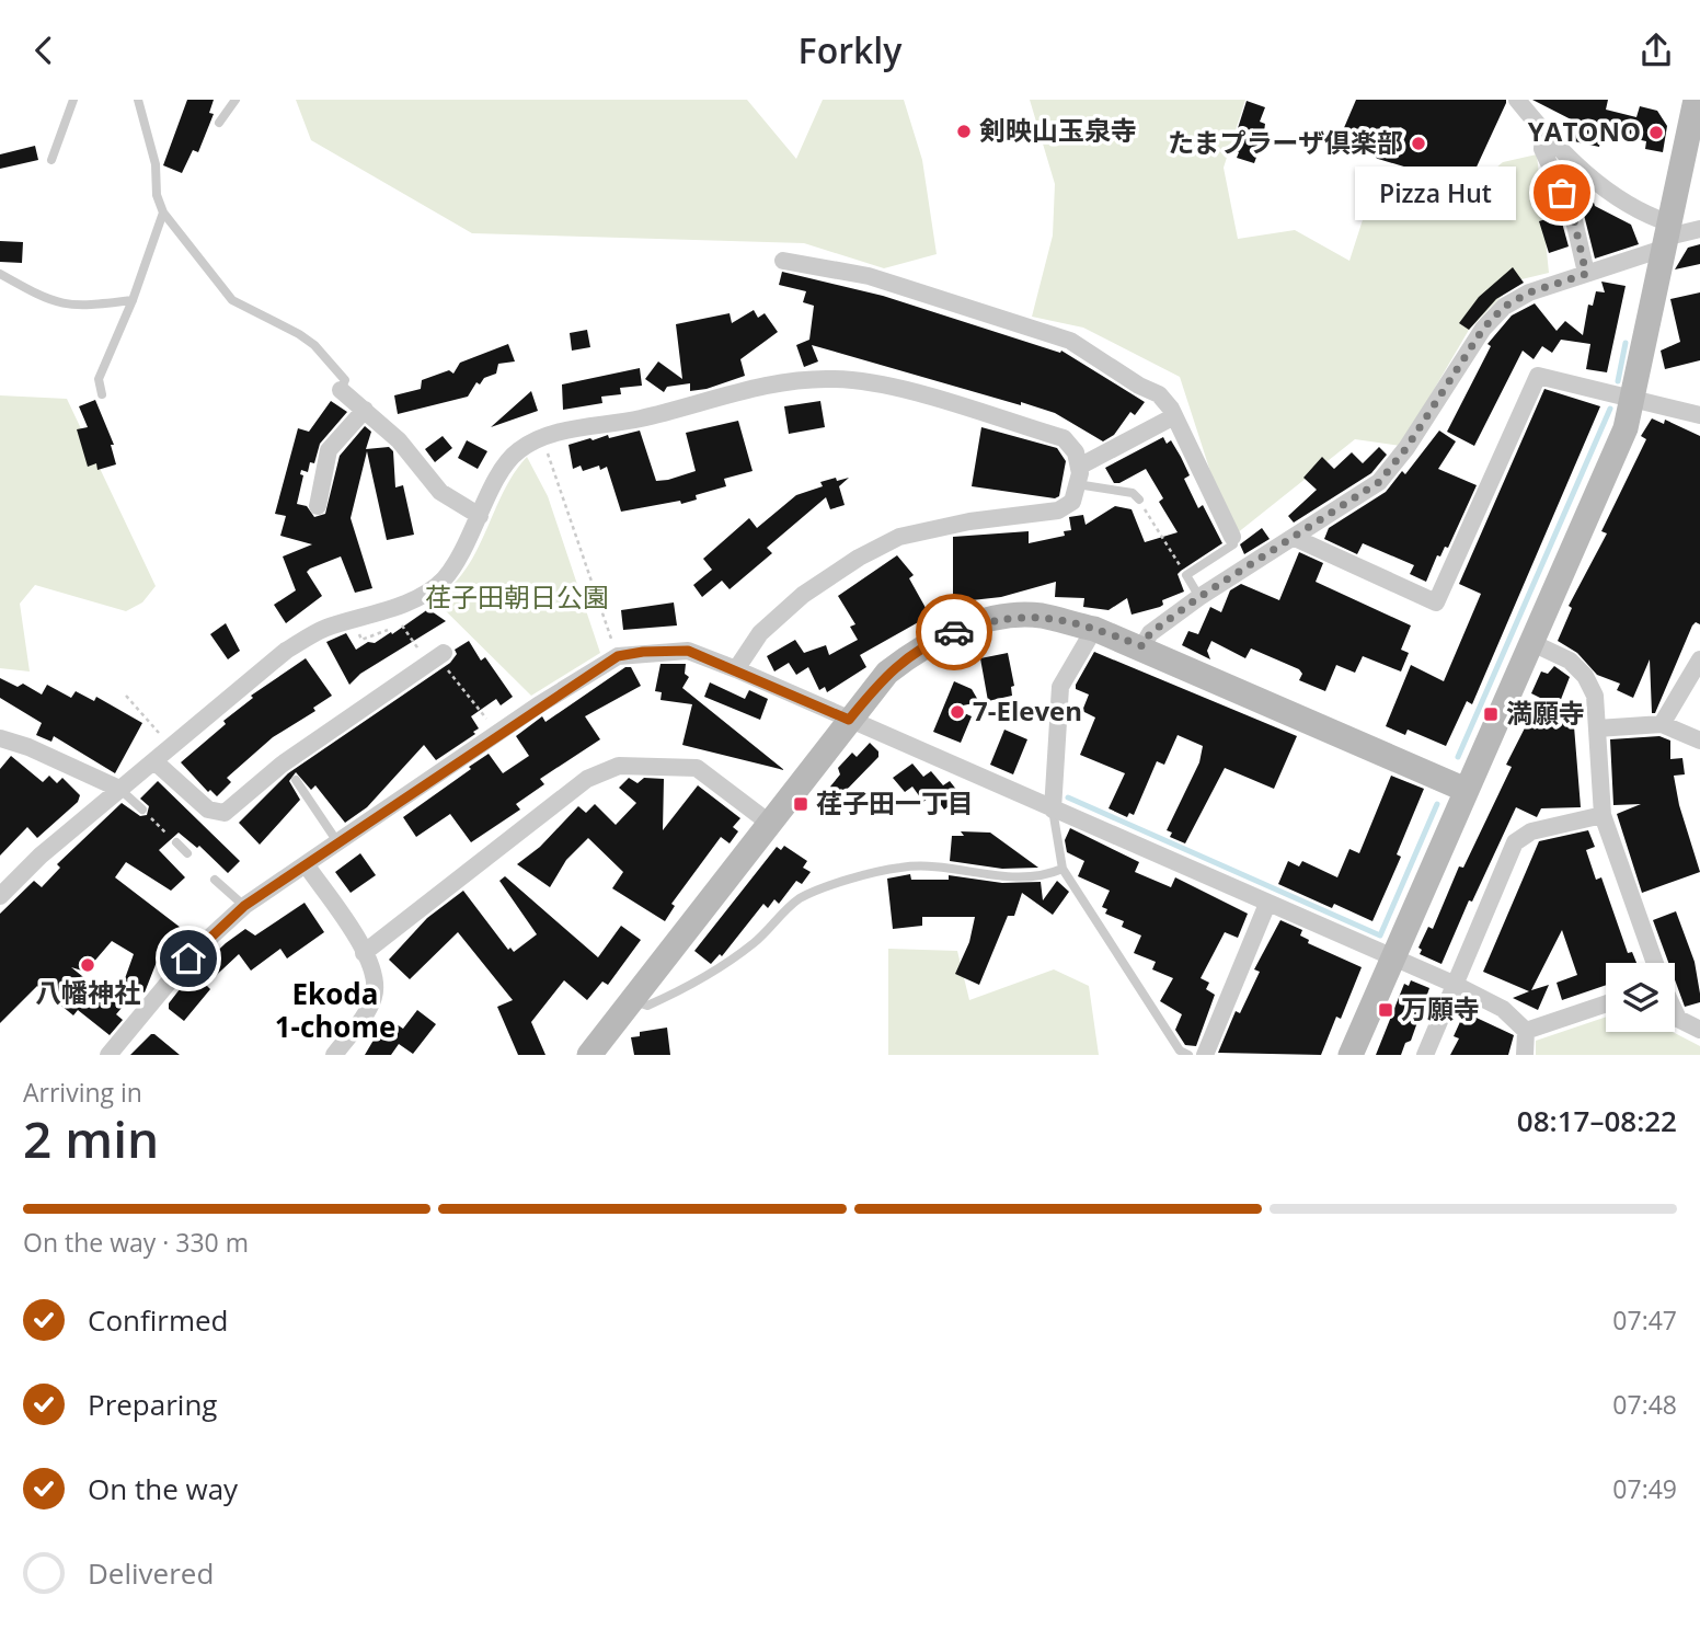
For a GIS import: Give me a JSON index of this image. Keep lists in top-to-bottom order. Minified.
{"districts":["Ekoda 1-chome"],"parks":["荏子田朝日公園"],"places":{"other":["剣映山玉泉寺","YATONO","たまプラーザ倶楽部","Pizza Hut","7-Eleven","八幡神社"],"transit":["満願寺","荏子田一丁目","万願寺"]},"page":{"header":"Forkly","bubble":"Pizza Hut","heading":["2 min","Arriving in","08:17–08:22"],"bar":"On the way · 330 m","list":[["Confirmed","07:47"],["Preparing","07:48"],["On the way","07:49"],"Delivered"]}}
